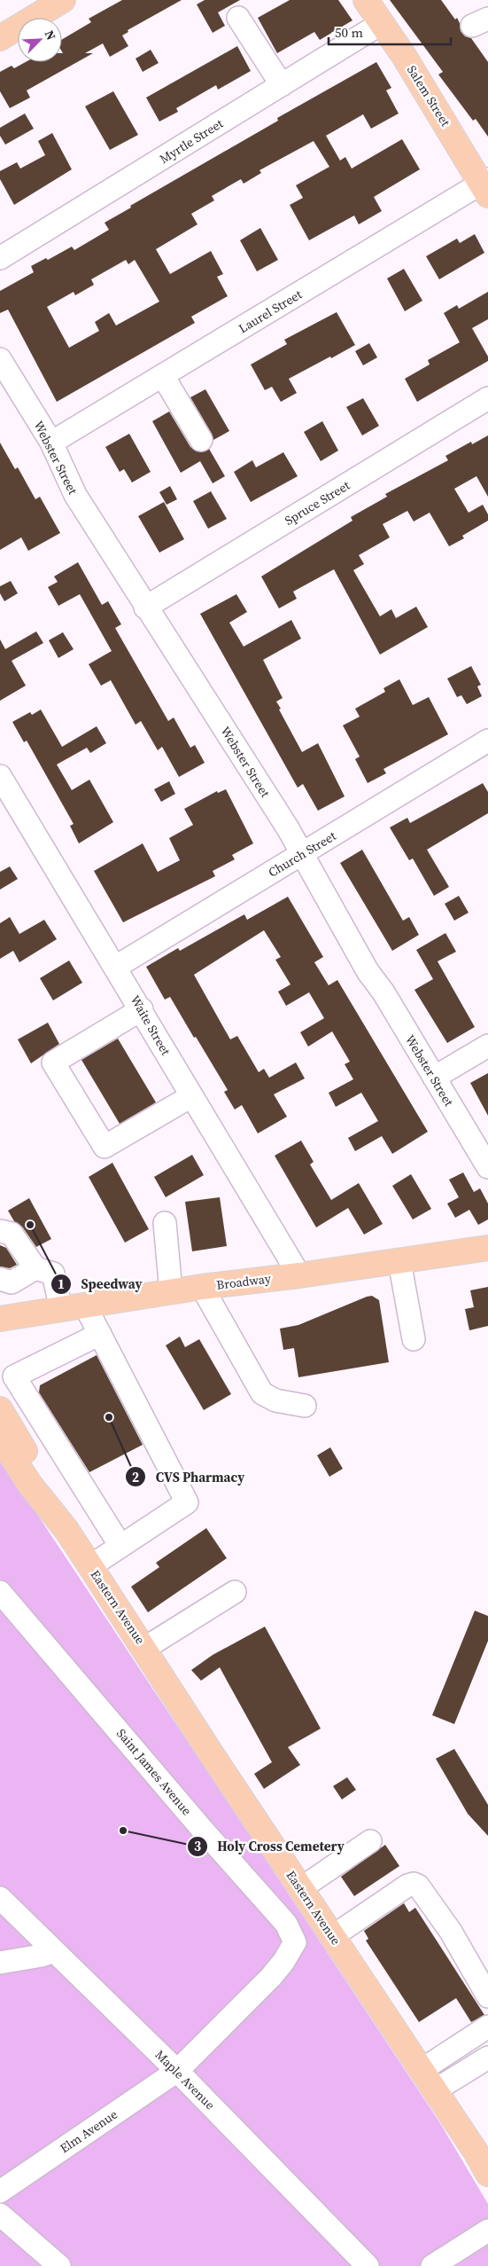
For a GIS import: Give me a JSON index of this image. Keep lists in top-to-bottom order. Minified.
{"streets":{"main road":["Salem Street","Broadway","Eastern Avenue"],"street":["Myrtle Street","Laurel Street","Webster Street","Spruce Street","Church Street","Waite Street","Saint James Avenue","Maple Avenue","Elm Avenue"]},"crossings":[["Salem Street","Myrtle Street"],["Salem Street","Laurel Street"],["Laurel Street","Webster Street"],["Webster Street","Spruce Street"],["Webster Street","Church Street"],["Church Street","Waite Street"],["Waite Street","Broadway"],["Saint James Avenue","Maple Avenue"],["Saint James Avenue","Elm Avenue"],["Maple Avenue","Elm Avenue"]],"places":["Speedway","CVS Pharmacy","Holy Cross Cemetery"],"scale_bar":"50 m","north":"top right"}
